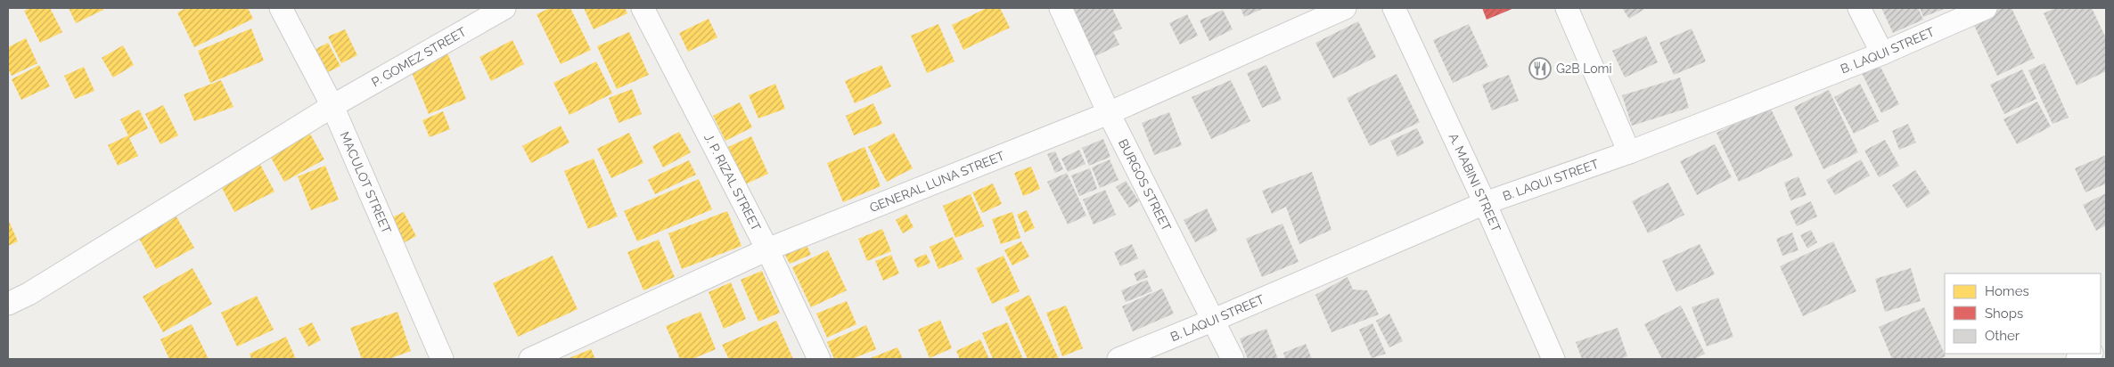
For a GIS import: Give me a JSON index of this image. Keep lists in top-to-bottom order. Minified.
{"streets":{"street":["B. LAQUI STREET","P. GOMEZ STREET","MACULOT STREET","GENERAL LUNA STREET","J. P. RIZAL STREET","A. MABINI STREET","BURGOS STREET"]},"crossings":[["B. LAQUI STREET","A. MABINI STREET"],["B. LAQUI STREET","BURGOS STREET"],["P. GOMEZ STREET","MACULOT STREET"],["GENERAL LUNA STREET","J. P. RIZAL STREET"],["GENERAL LUNA STREET","BURGOS STREET"]],"places":{"restaurant":["G2B Lomi"]},"legend":["Homes","Shops","Other"]}
